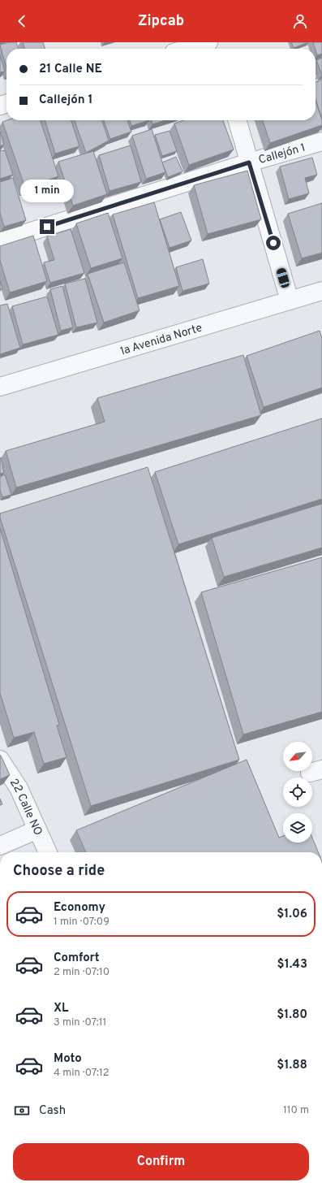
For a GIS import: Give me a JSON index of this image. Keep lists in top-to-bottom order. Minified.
{"streets":{"street":["Callejón 1","1a Avenida Norte","22 Calle NO"]},"north":"bottom left","page":{"header":"Zipcab","banner":["21 Calle NE","Callejón 1"],"bubble":"1 min","heading":"Choose a ride","list":[{"name":"Economy","note":"1 min · 07:09","value":"$1.06"},{"name":"Comfort","note":"2 min · 07:10","value":"$1.43"},{"name":"XL","note":"3 min · 07:11","value":"$1.80"},{"name":"Moto","note":"4 min · 07:12","value":"$1.88"}],"pay":["Cash","110 m"],"buttons":"Confirm"}}
